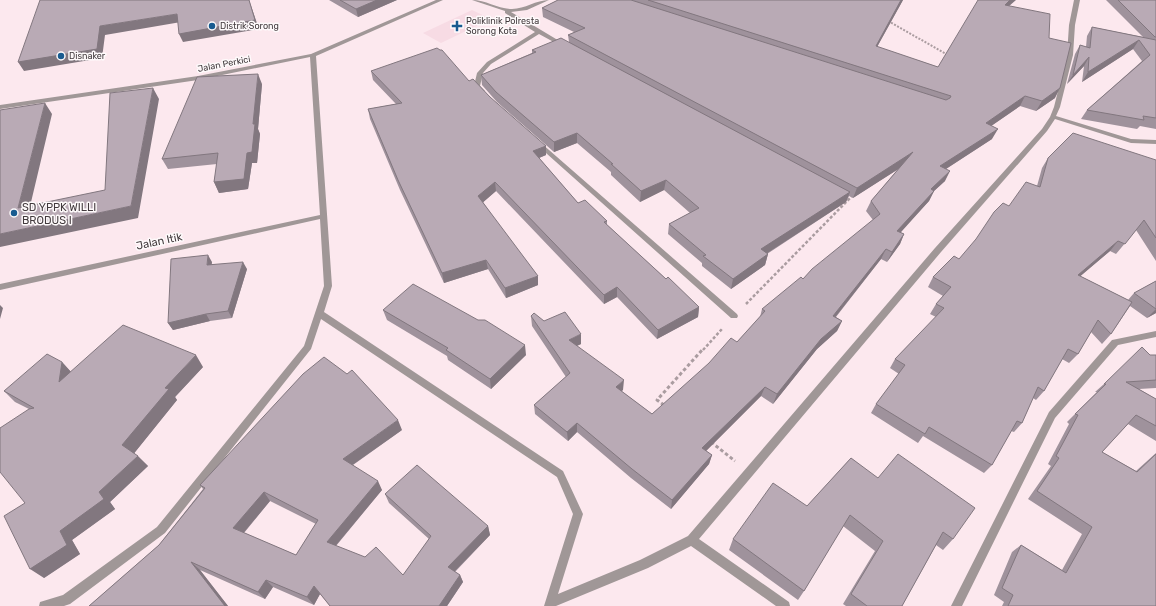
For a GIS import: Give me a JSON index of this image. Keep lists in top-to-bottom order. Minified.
{"streets":{"street":["Jalan Perkici","Jalan Itik"]},"places":{"other":["Distrik Sorong","Disnaker","SD YPPK WILLI BRODUS I"],"health":["Poliklinik Polresta Sorong Kota"]}}
